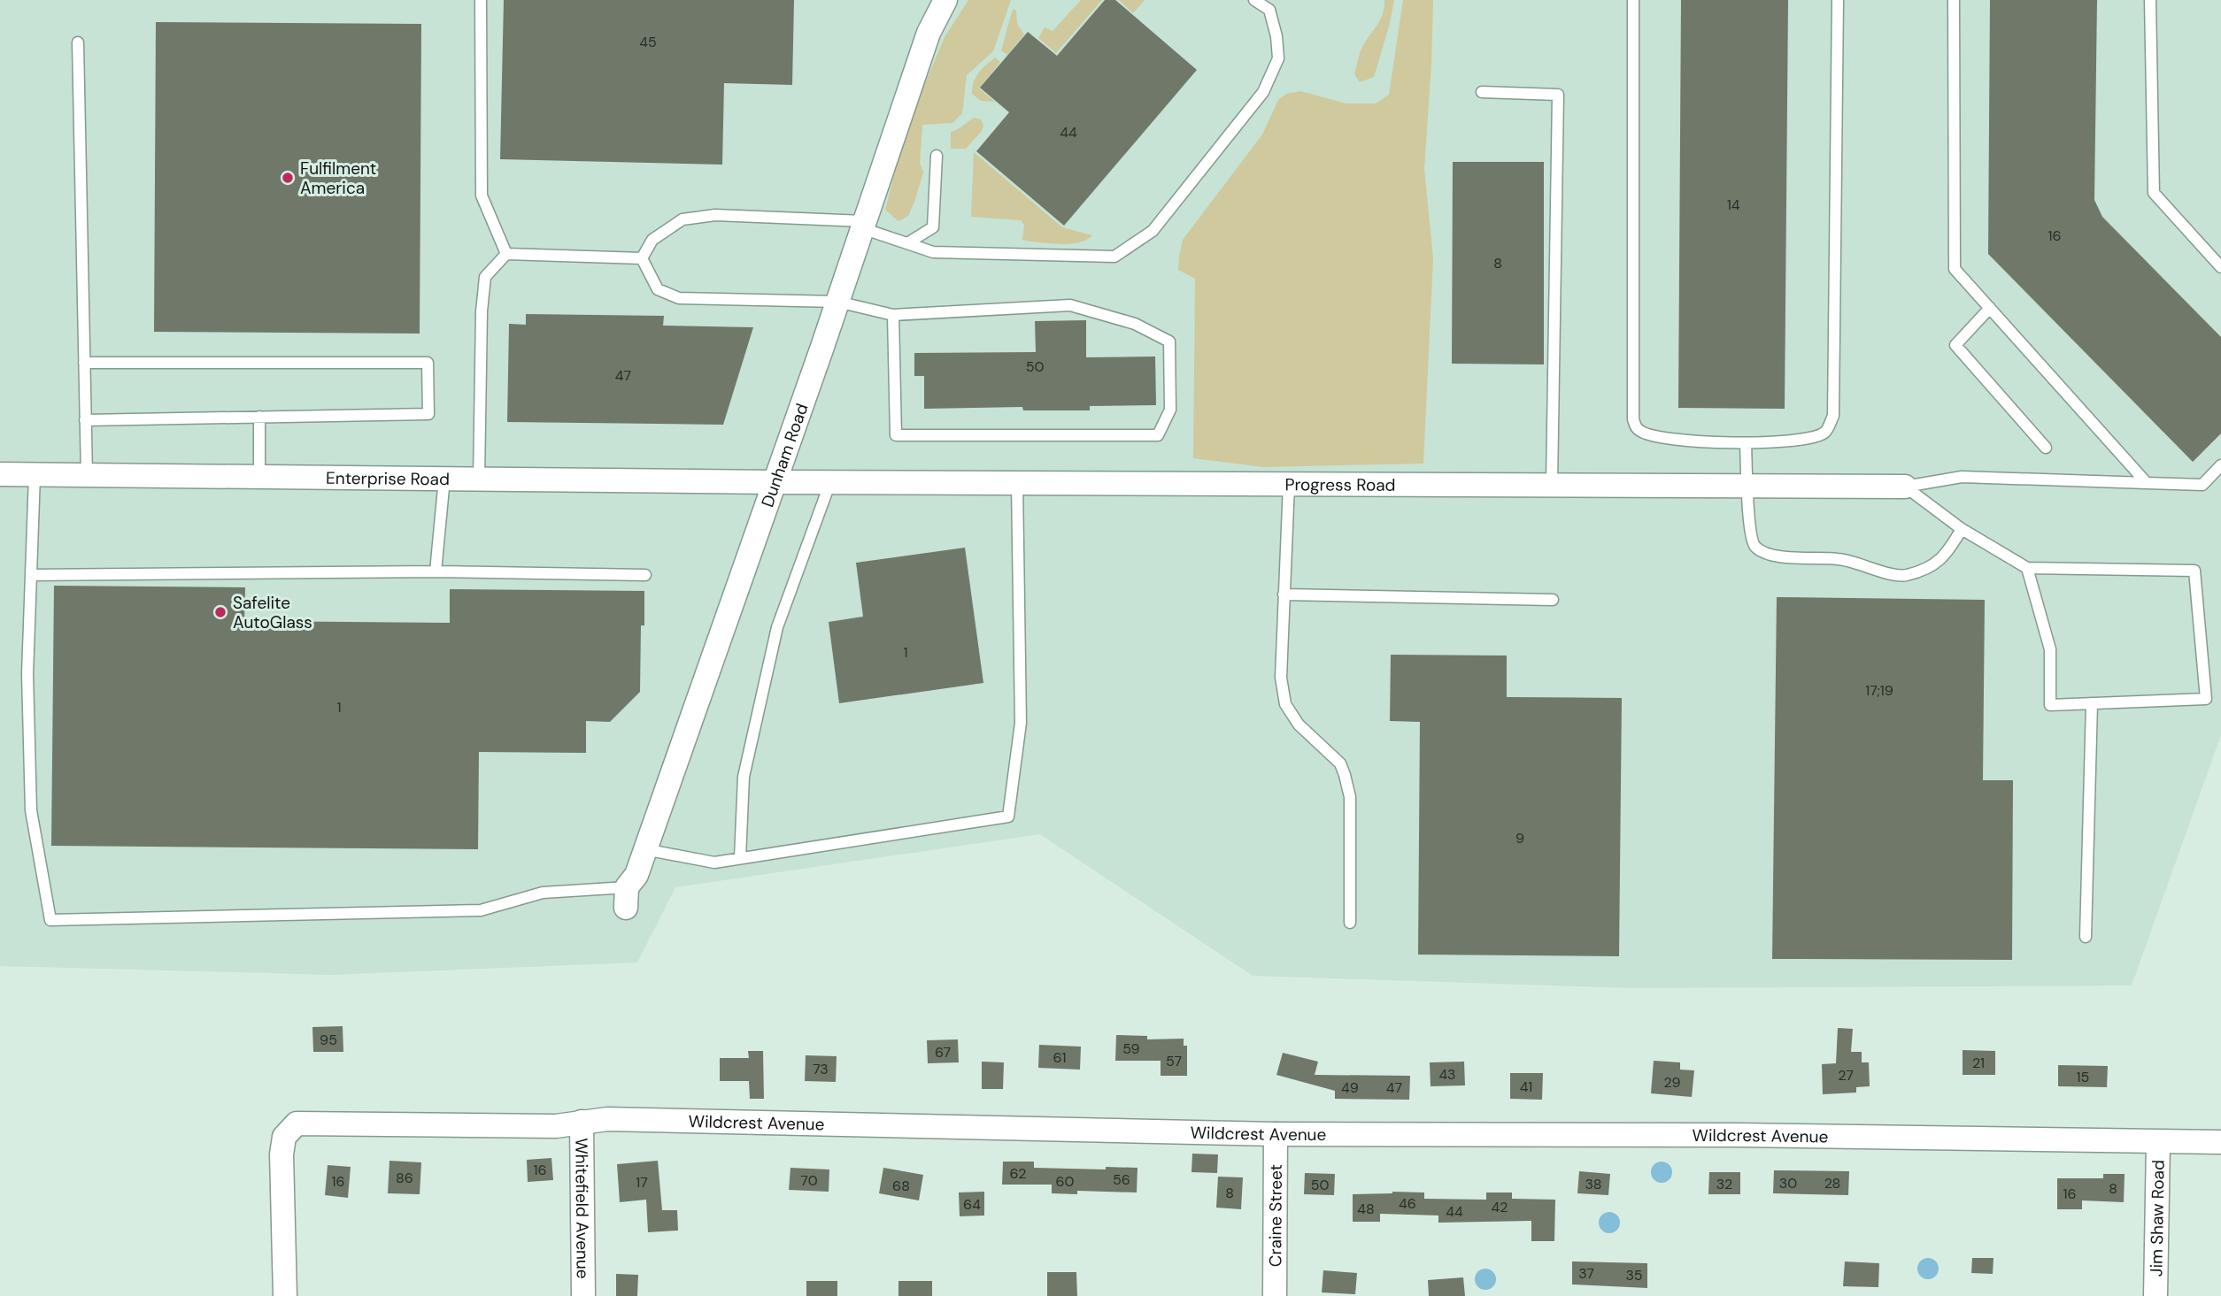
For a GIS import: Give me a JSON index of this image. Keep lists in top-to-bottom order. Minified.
{"streets":{"street":["Dunham Road","Enterprise Road","Progress Road","Wildcrest Avenue","Whitefield Avenue","Craine Street","Jim Shaw Road"]},"crossings":[["Dunham Road","Enterprise Road"],["Dunham Road","Progress Road"],["Enterprise Road","Progress Road"],["Wildcrest Avenue","Whitefield Avenue"],["Wildcrest Avenue","Craine Street"],["Wildcrest Avenue","Jim Shaw Road"]],"places":["Fulfilment America","Safelite AutoGlass"],"house_numbers":["45","44","14","16","8","50","47","1","17;19","1","9","95","59","67","61","57","21","73","43","27","15","29","41","49","47","16","62","86","56","70","16","60","17","30","28","38","32","50","68","8","8","16","46","64","42","48","44","37","35"]}
